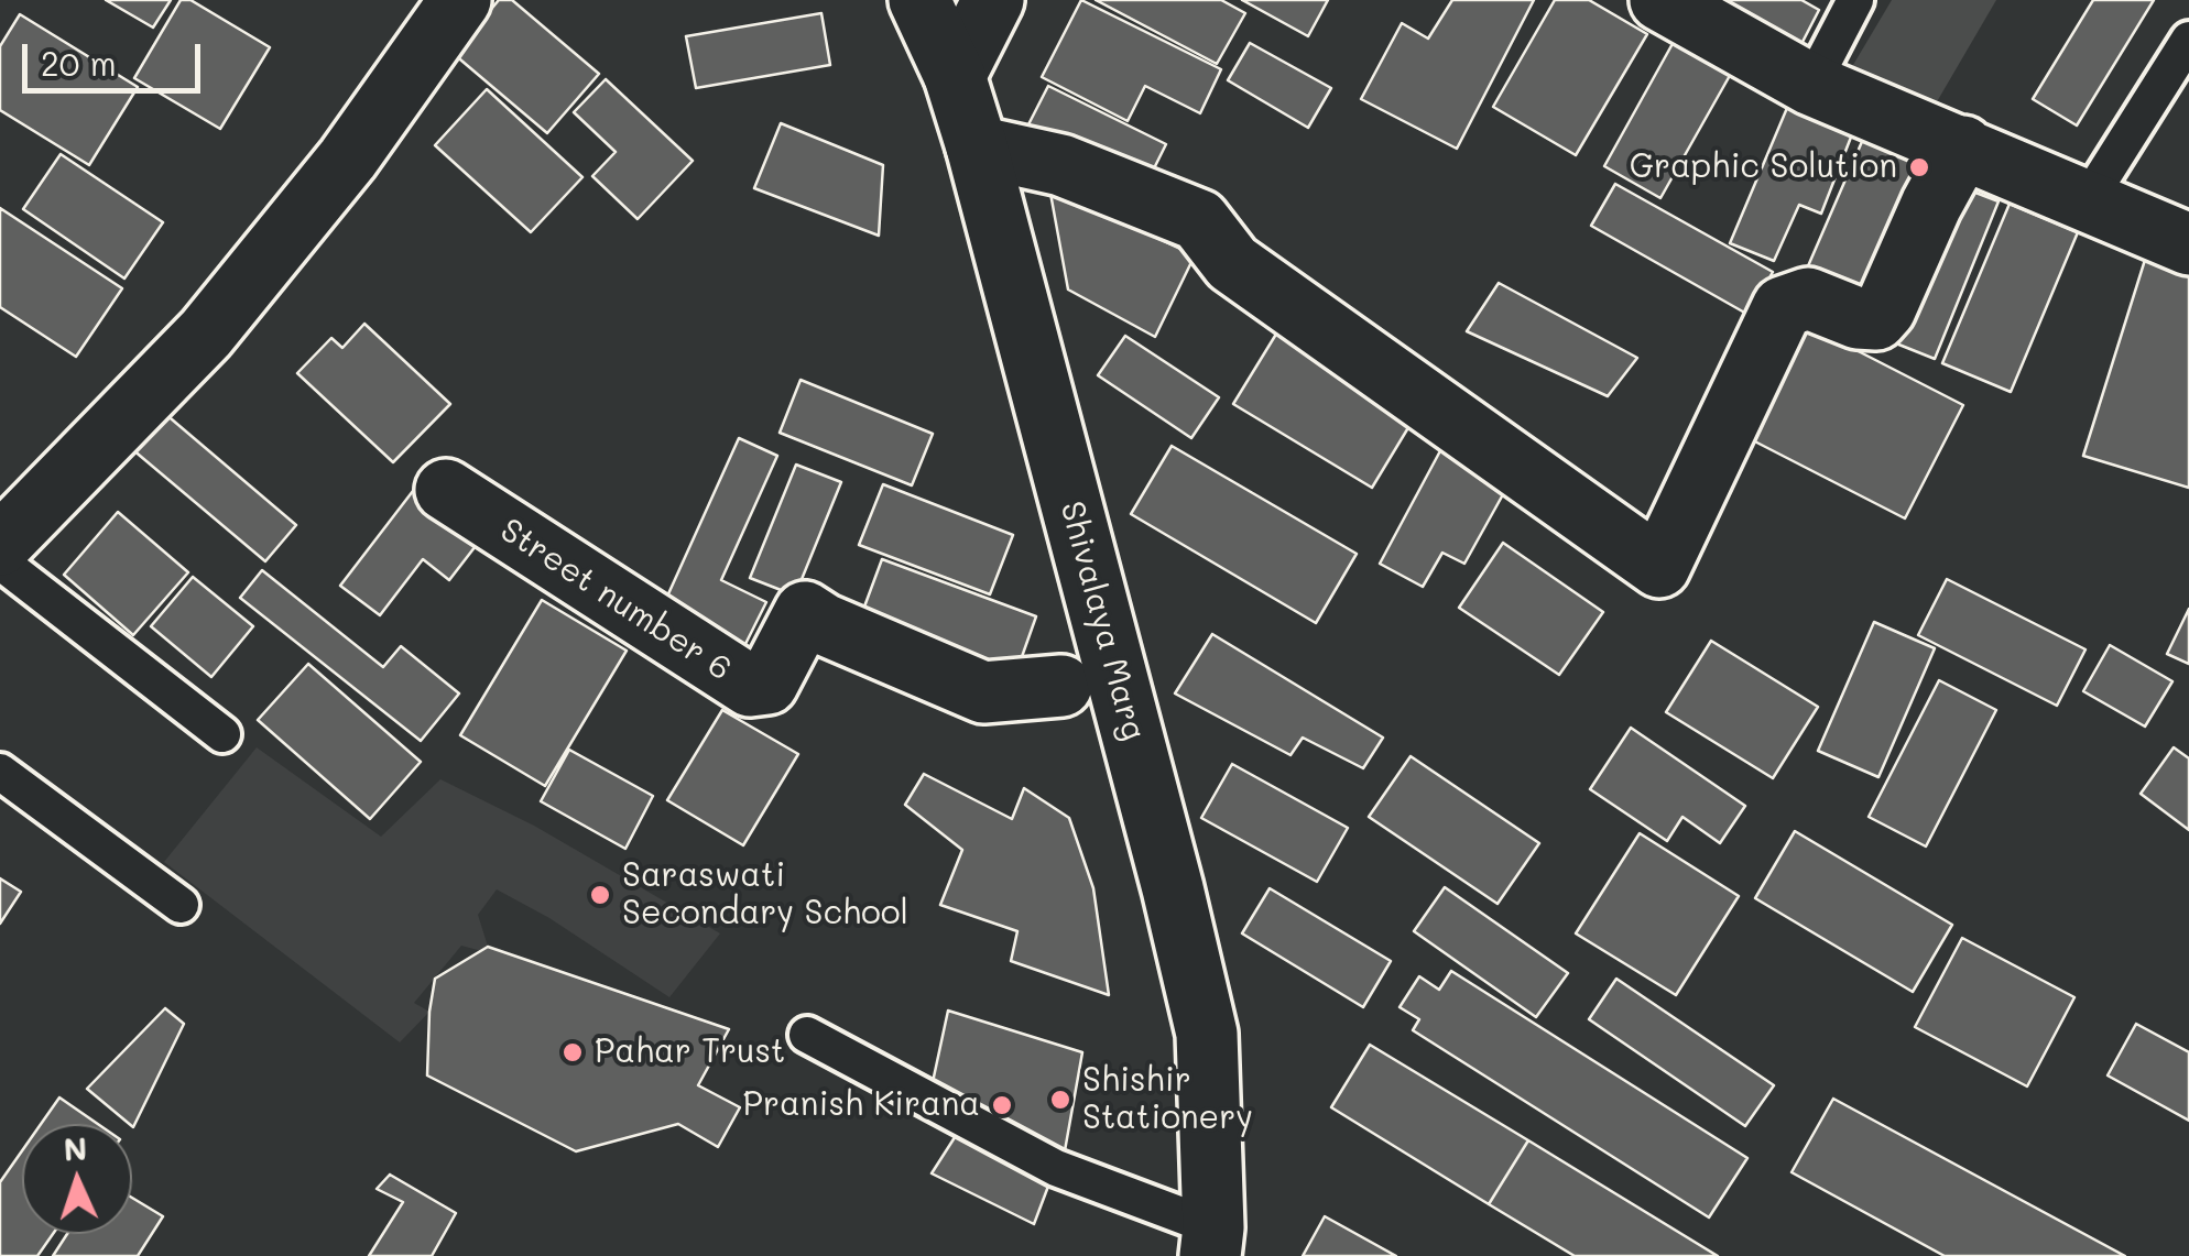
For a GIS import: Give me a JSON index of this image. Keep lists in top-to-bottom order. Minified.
{"streets":{"street":["Street number 6","Shivalaya Marg"]},"places":["Graphic Solution","Saraswati Secondary School","Pahar Trust","Shishir Stationery","Pranish Kirana"],"scale_bar":"20 m","north":"top"}
